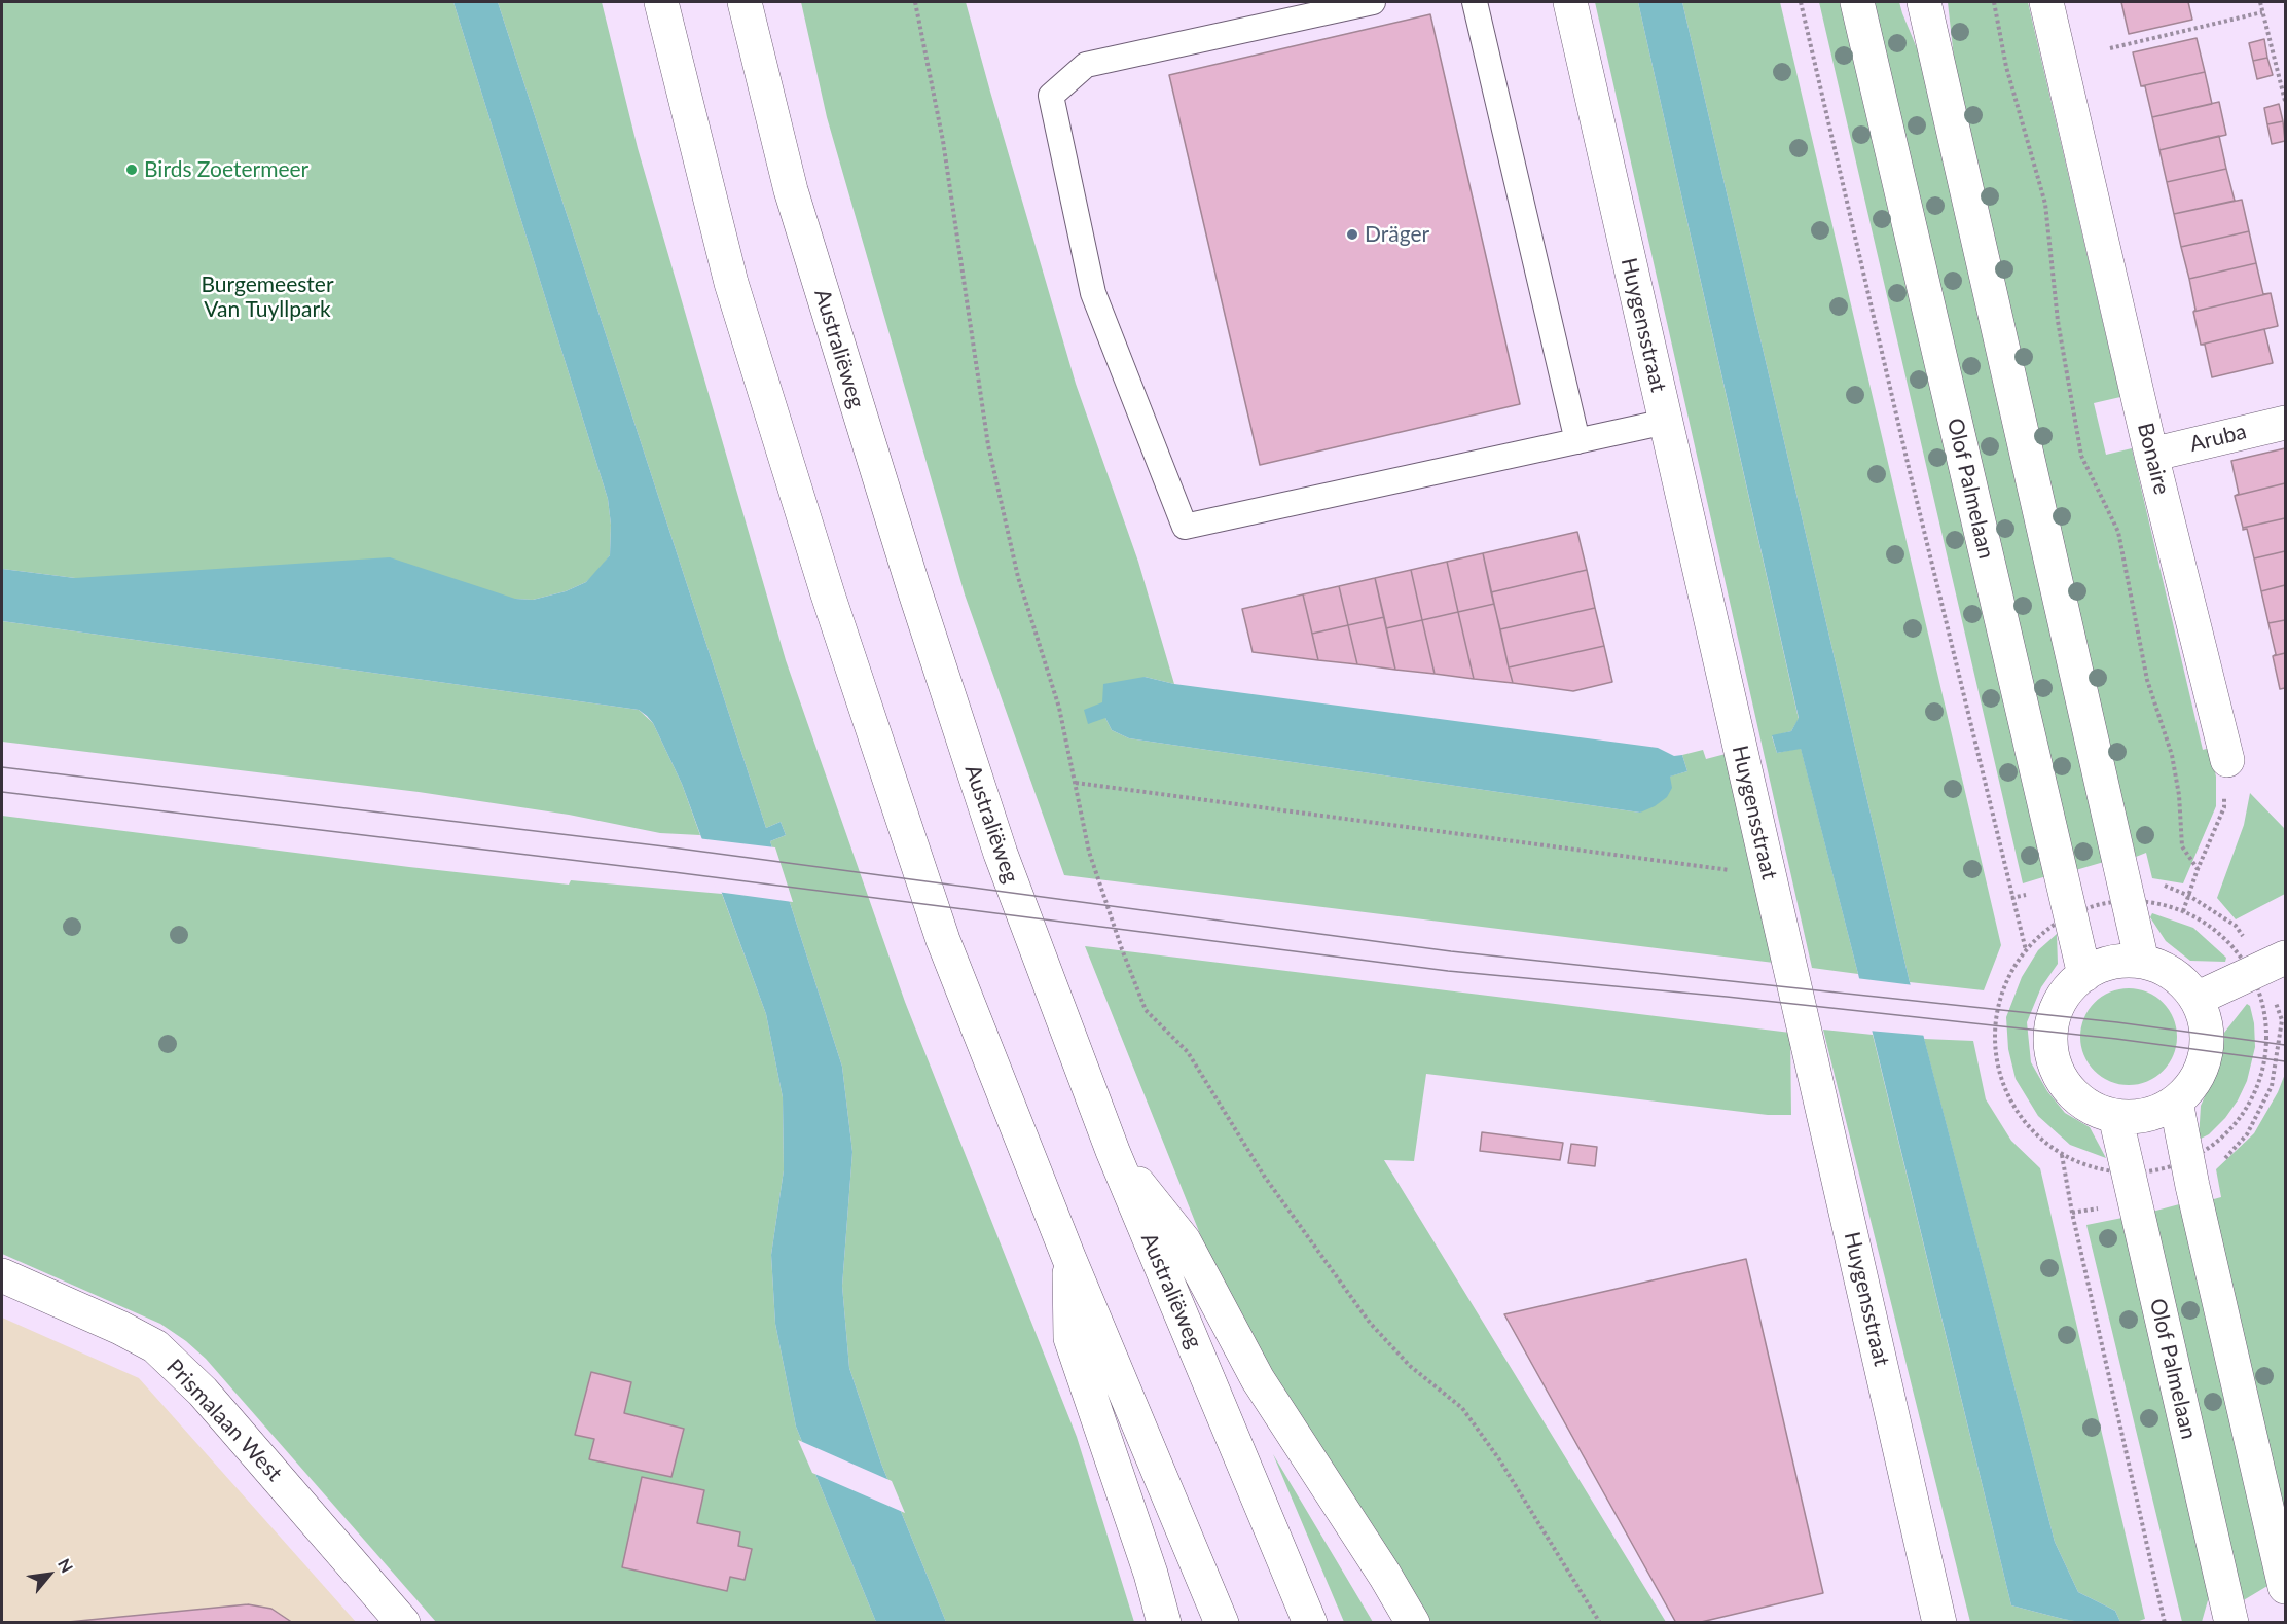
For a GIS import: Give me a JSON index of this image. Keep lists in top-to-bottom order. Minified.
{"streets":{"street":["Huygensstraat","Australiëweg","Aruba","Bonaire","Olof Palmelaan","Prismalaan West"]},"crossings":[["Aruba","Bonaire"]],"parks":["Burgemeester Van Tuyllpark"],"places":["Birds Zoetermeer","Dräger"],"north":"top right"}
